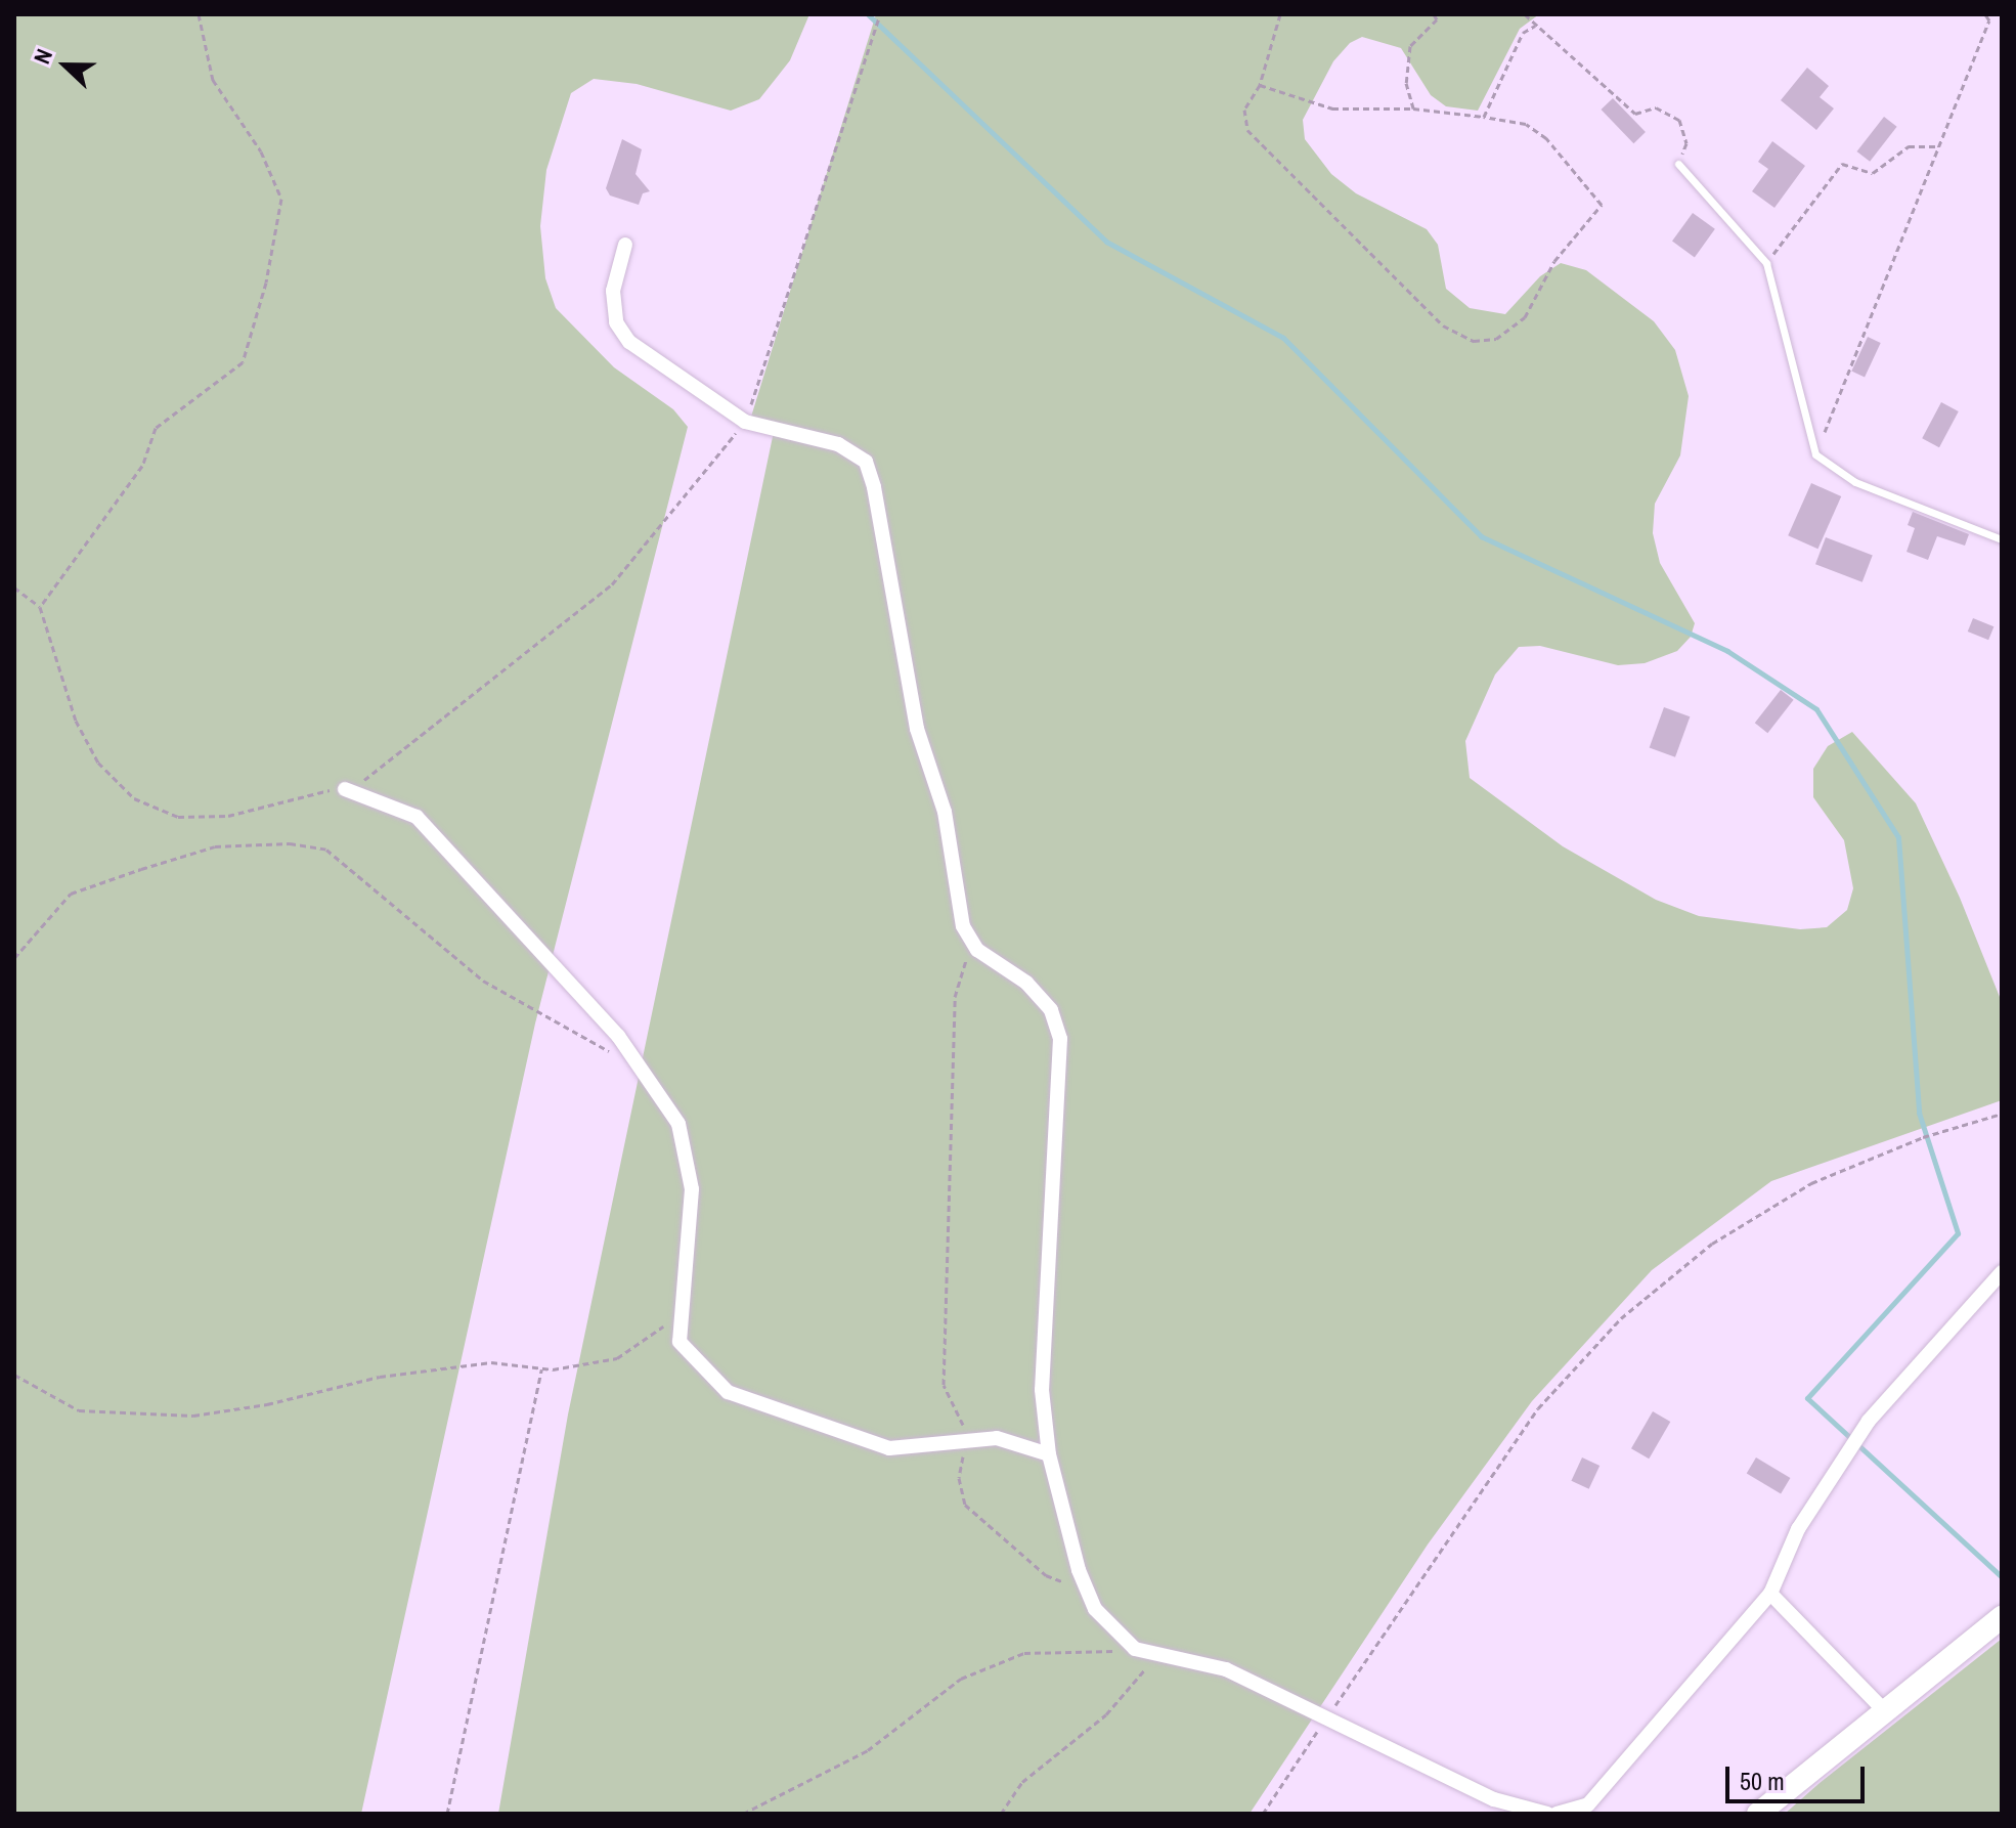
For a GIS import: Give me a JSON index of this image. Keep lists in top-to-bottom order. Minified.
{"scale_bar":"50 m","north":"left"}
